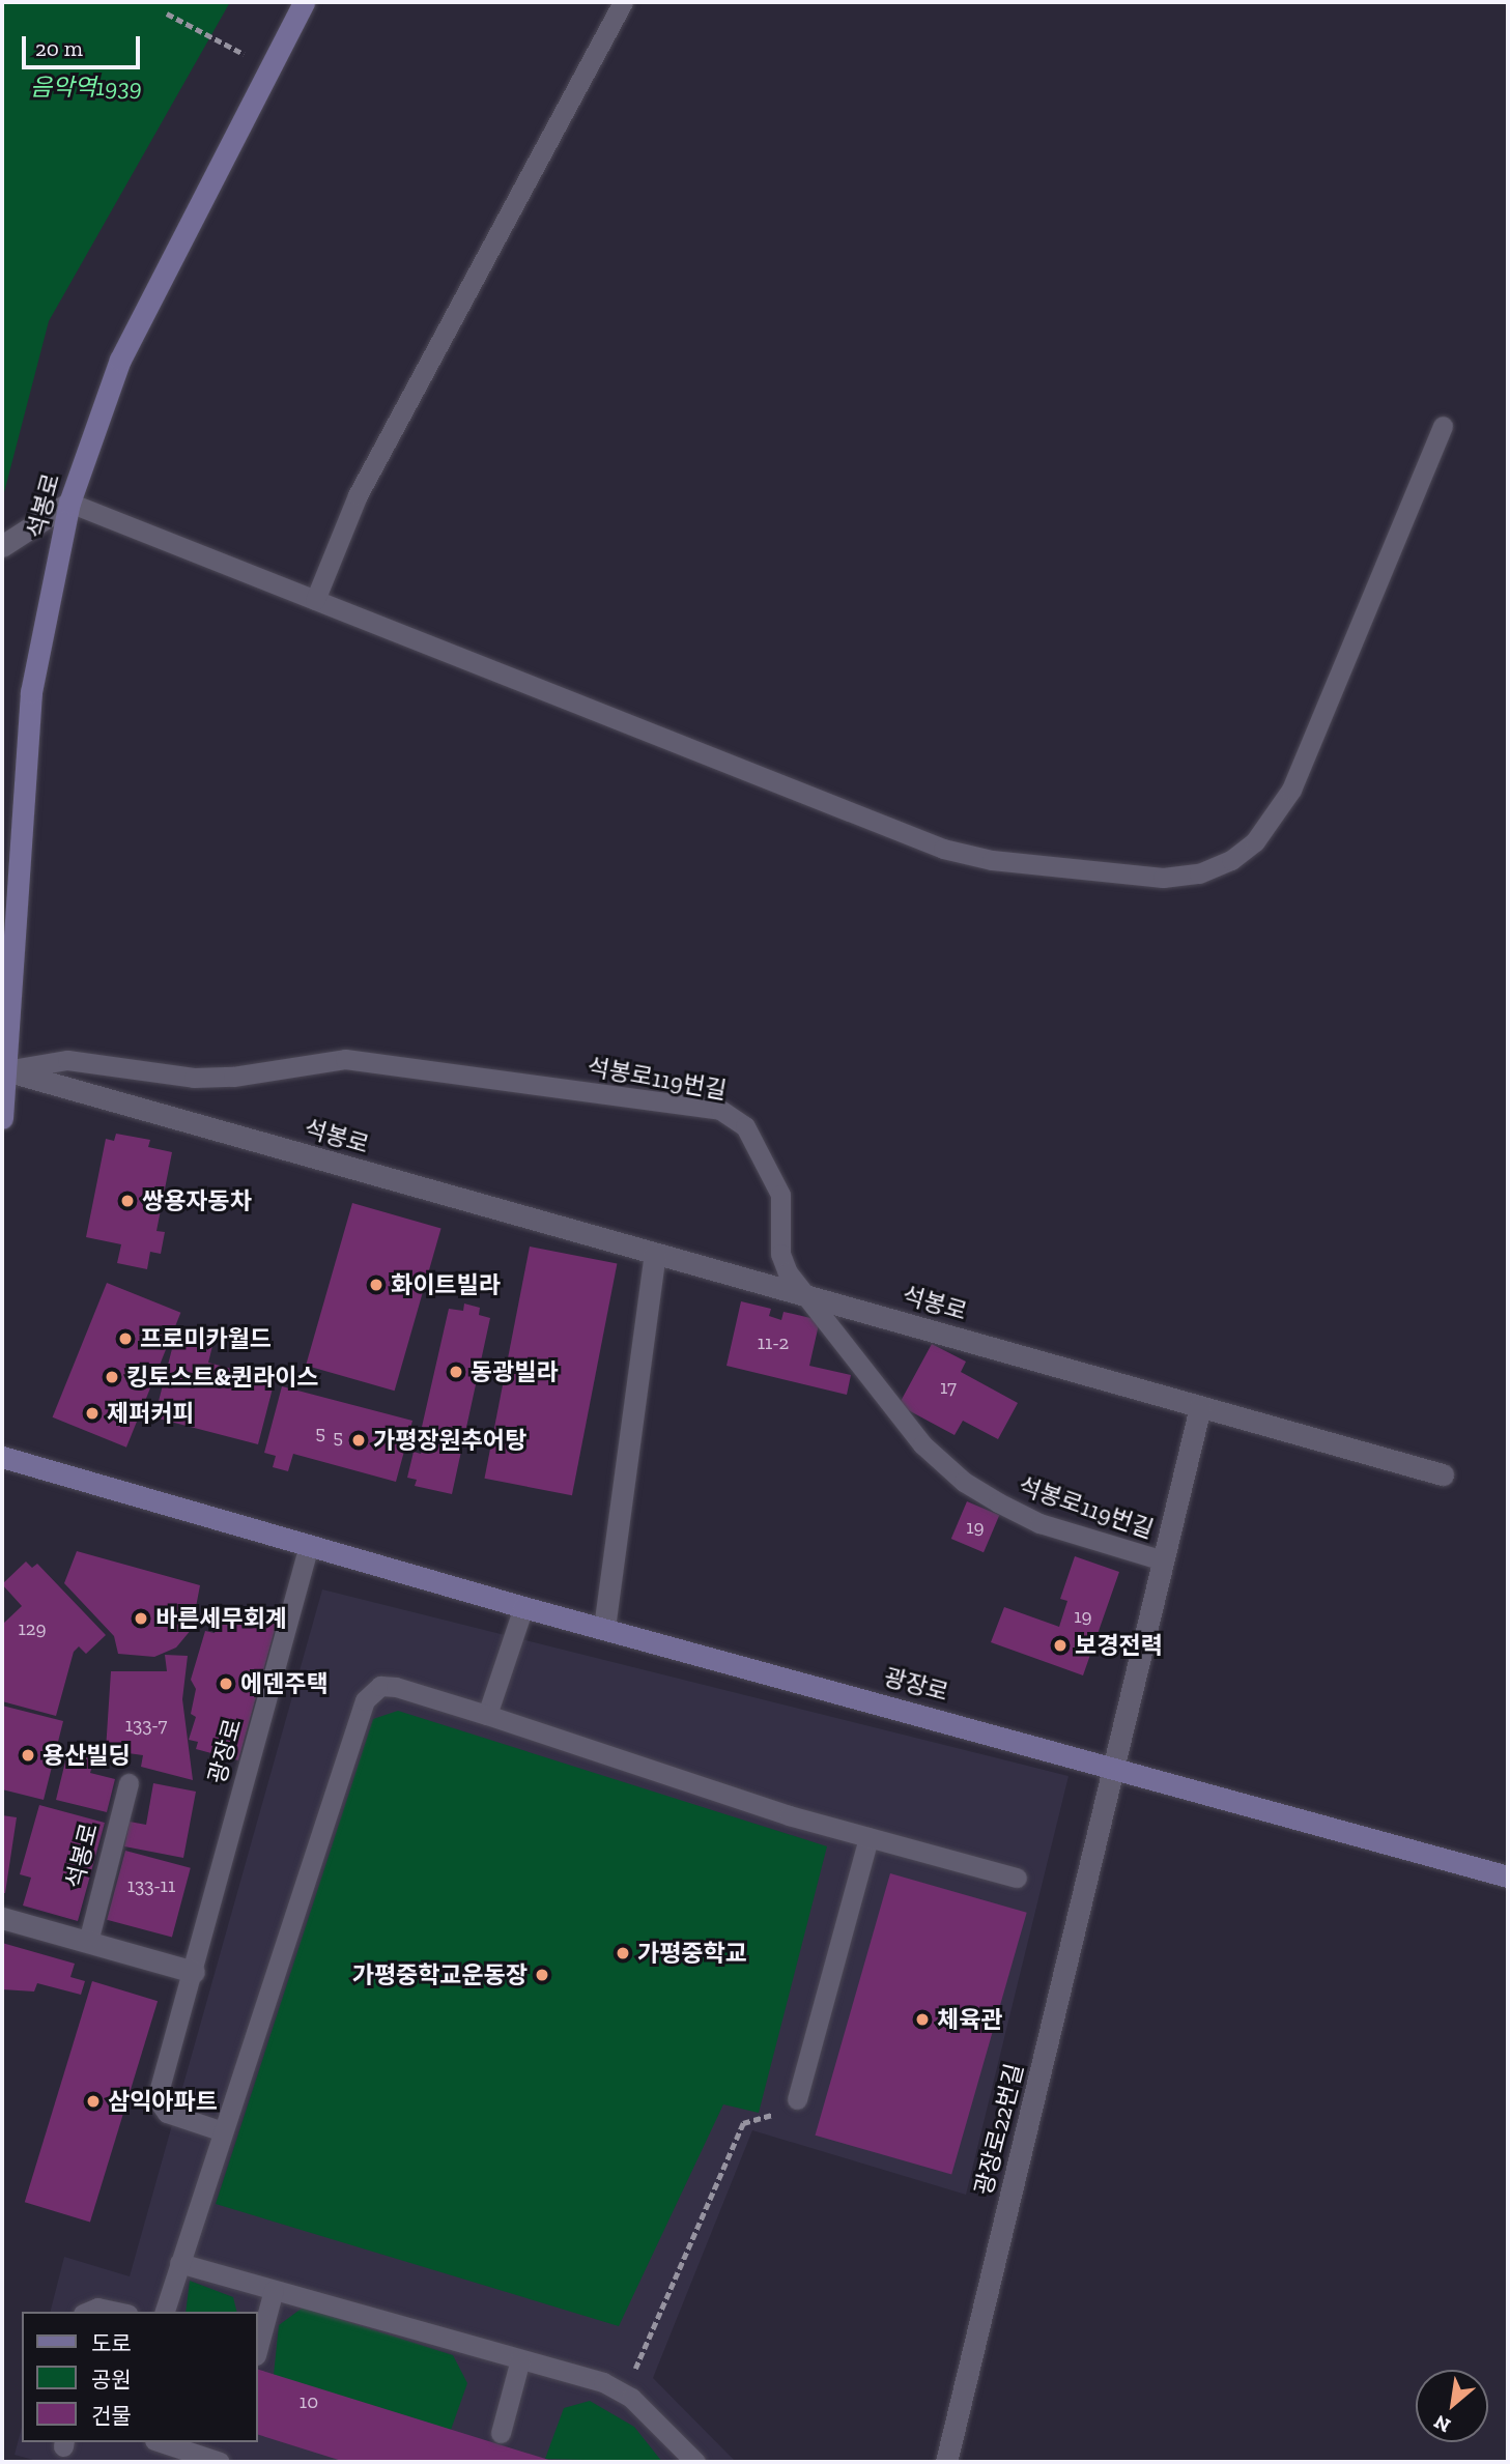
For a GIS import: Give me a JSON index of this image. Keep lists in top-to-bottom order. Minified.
{"streets":{"street":["석봉로","광장로","광장로22번길"],"lane":["석봉로119번길"]},"crossings":[["석봉로","석봉로119번길"],["광장로","광장로22번길"]],"parks":["음악역1939"],"places":["쌍용자동차","화이트빌라","프로미카월드","동광빌라","킹토스트&퀸라이스","제퍼커피","가평장원추어탕","바른세무회계","보경전력","에덴주택","용산빌딩","가평중학교","가평중학교운동장","체육관","삼익아파트"],"house_numbers":["11-2","17","5","5","19","19","129","133-7","133-11","10"],"legend":["도로","공원","건물"],"scale_bar":"20 m","north":"bottom left"}
